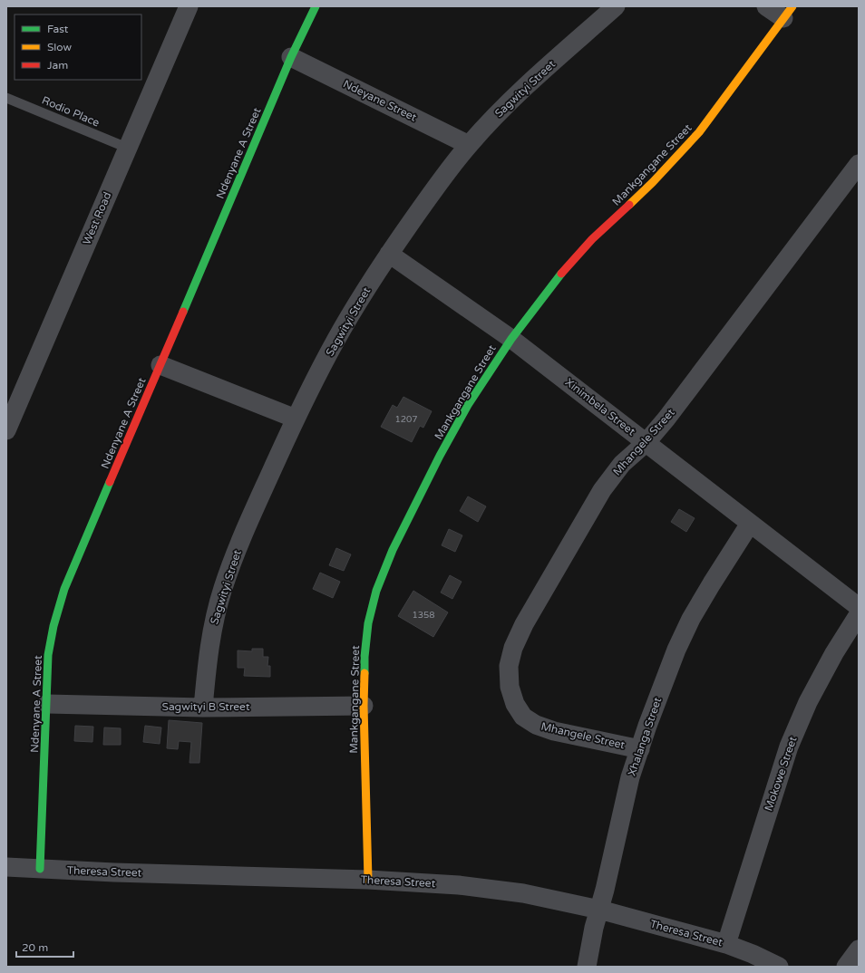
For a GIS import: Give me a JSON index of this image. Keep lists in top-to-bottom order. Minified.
{"streets":{"street":["Sagwityi Street","Ndeyane Street","Ndenyane A Street","Mankgangane Street","West Road","Xinimbela Street","Mhangele Street","Sagwityi B Street","Xhalanga Street","Mokowe Street","Theresa Street"],"lane":["Rodio Place"]},"crossings":[["Sagwityi Street","Ndeyane Street"],["Sagwityi Street","Xinimbela Street"],["Sagwityi Street","Sagwityi B Street"],["Ndeyane Street","Ndenyane A Street"],["Rodio Place","West Road"],["Ndenyane A Street","Sagwityi B Street"],["Ndenyane A Street","Theresa Street"],["Mankgangane Street","Xinimbela Street"],["Mankgangane Street","Sagwityi B Street"],["Mankgangane Street","Theresa Street"],["Xinimbela Street","Mhangele Street"],["Xinimbela Street","Xhalanga Street"],["Mhangele Street","Xhalanga Street"],["Xhalanga Street","Theresa Street"],["Mokowe Street","Theresa Street"]],"house_numbers":["1207","1358"],"legend":["Fast","Slow","Jam"],"scale_bar":"20 m"}
